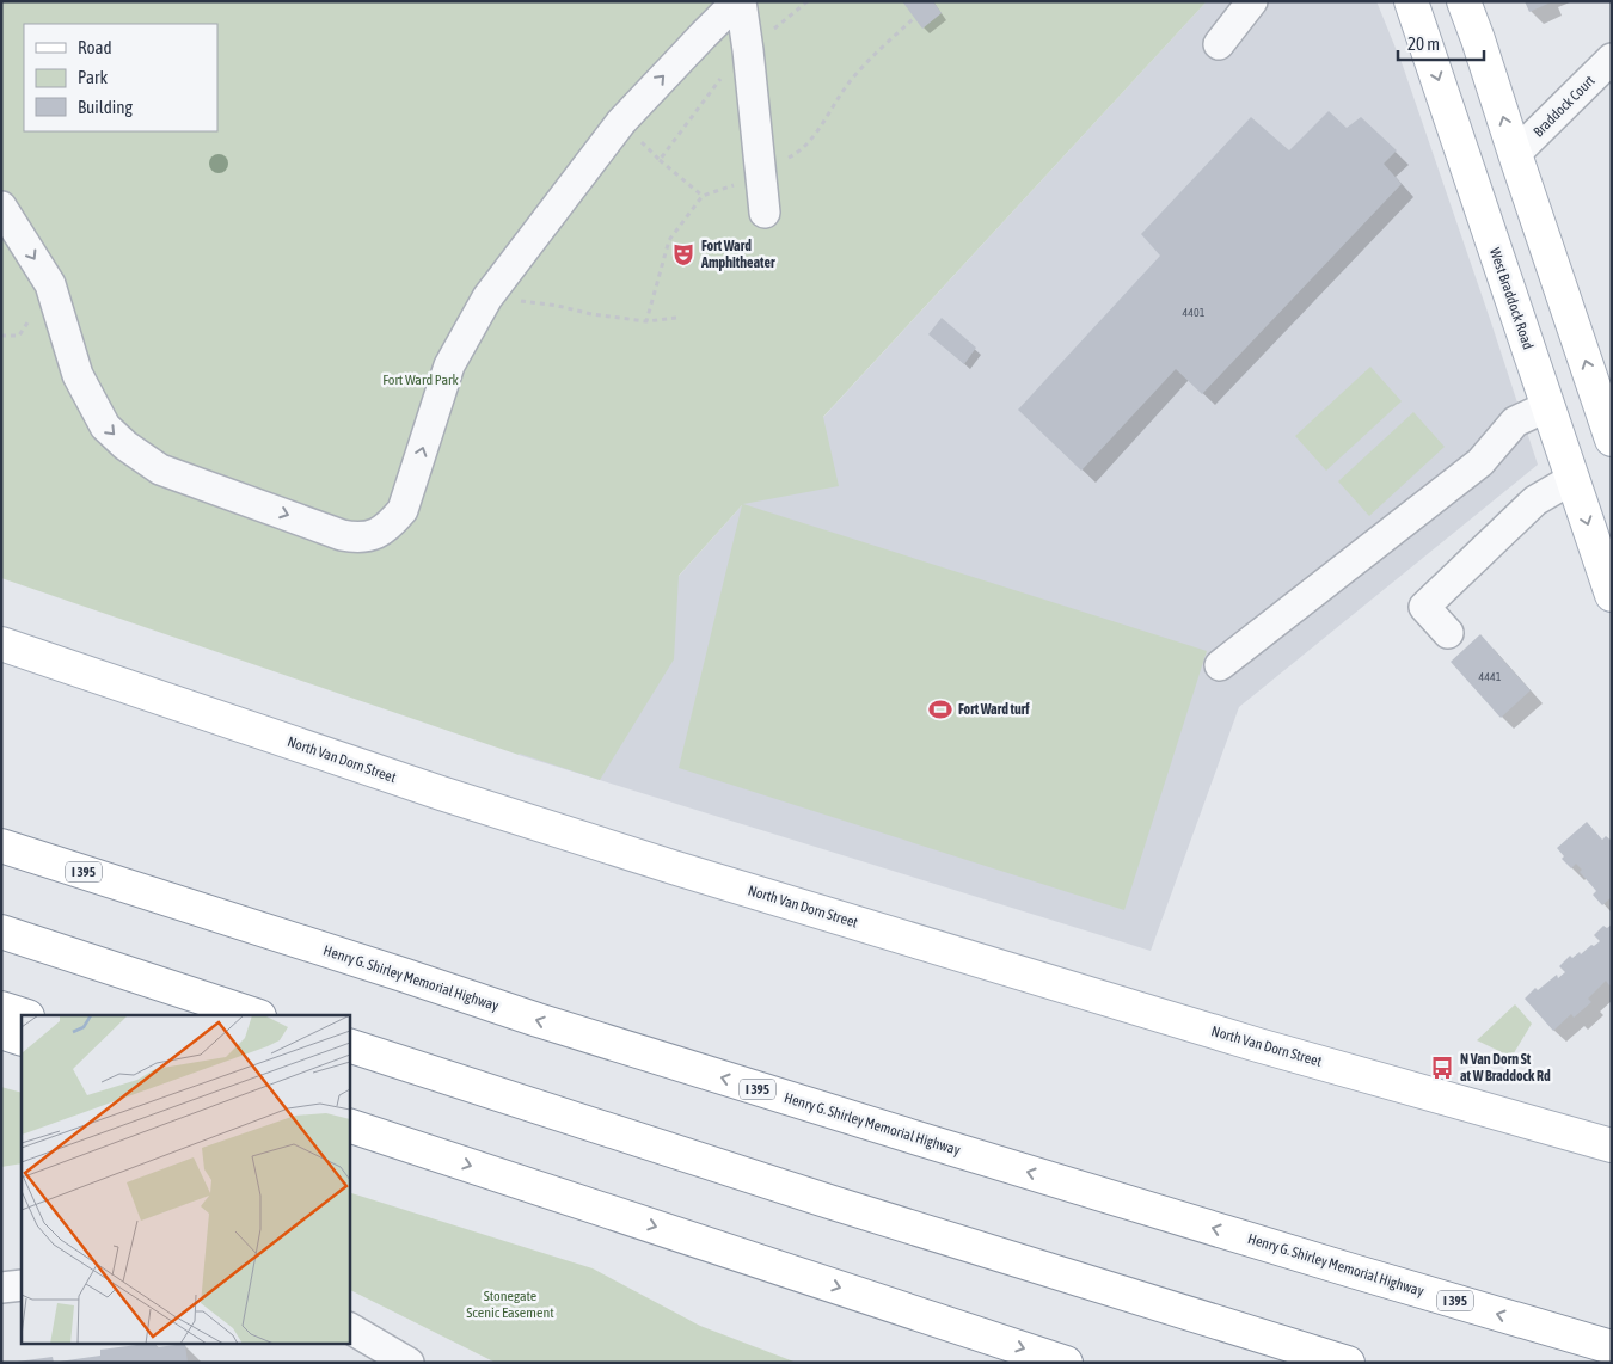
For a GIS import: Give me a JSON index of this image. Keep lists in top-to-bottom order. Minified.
{"streets":{"main road":["West Braddock Road","North Van Dorn Street","I 395","Henry G. Shirley Memorial Highway"],"street":["Braddock Court"]},"parks":["Fort Ward Park","Stonegate Scenic Easement"],"places":{"theatre":["Fort Ward Amphitheater"],"sports":["Fort Ward turf"],"bus stop":["N Van Dorn St at W Braddock Rd"]},"house_numbers":["4401","4441"],"legend":["Road","Park","Building"],"scale_bar":"20 m"}
